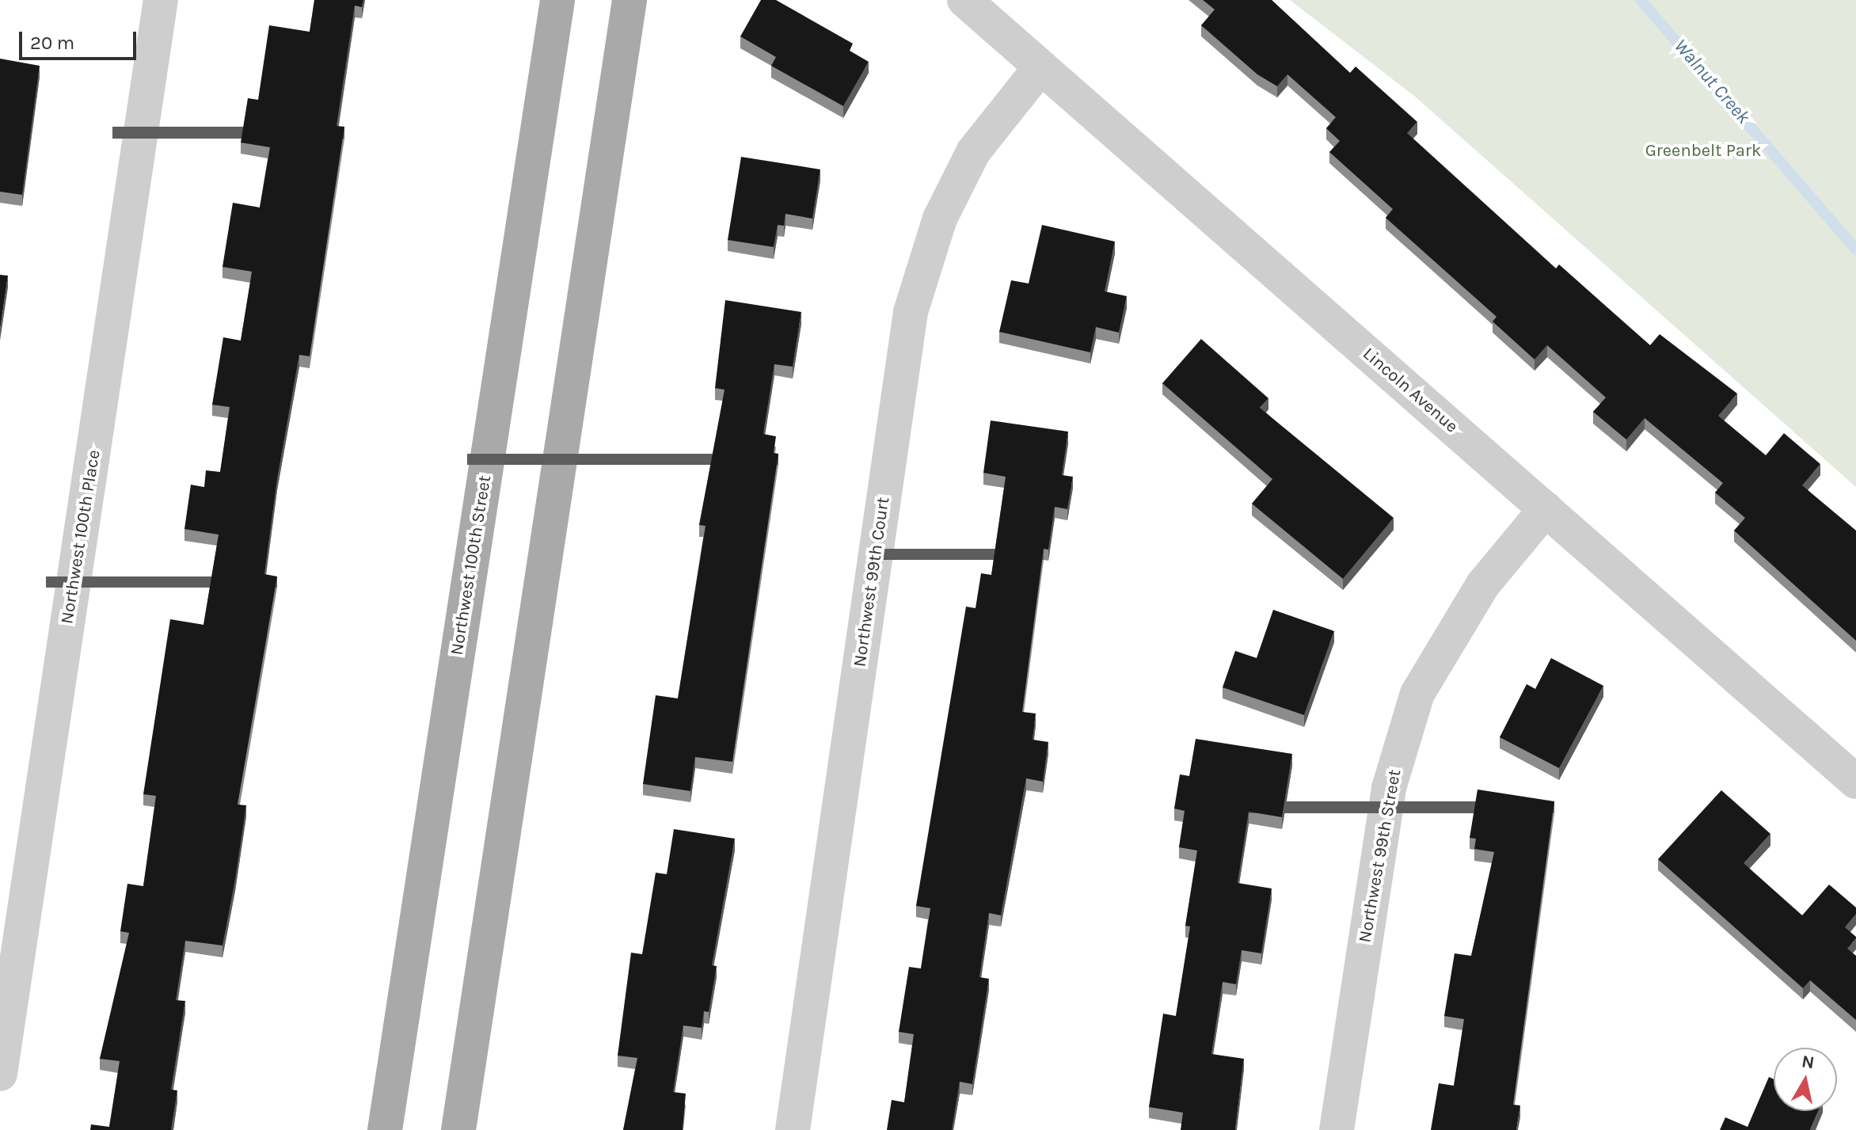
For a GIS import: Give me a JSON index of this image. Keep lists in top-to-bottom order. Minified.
{"streets":{"main road":["Northwest 100th Street"],"street":["Lincoln Avenue","Northwest 100th Place","Northwest 99th Court","Northwest 99th Street"]},"crossings":[["Lincoln Avenue","Northwest 99th Court"],["Lincoln Avenue","Northwest 99th Street"]],"water":["Walnut Creek"],"parks":["Greenbelt Park"],"scale_bar":"20 m","north":"top"}
